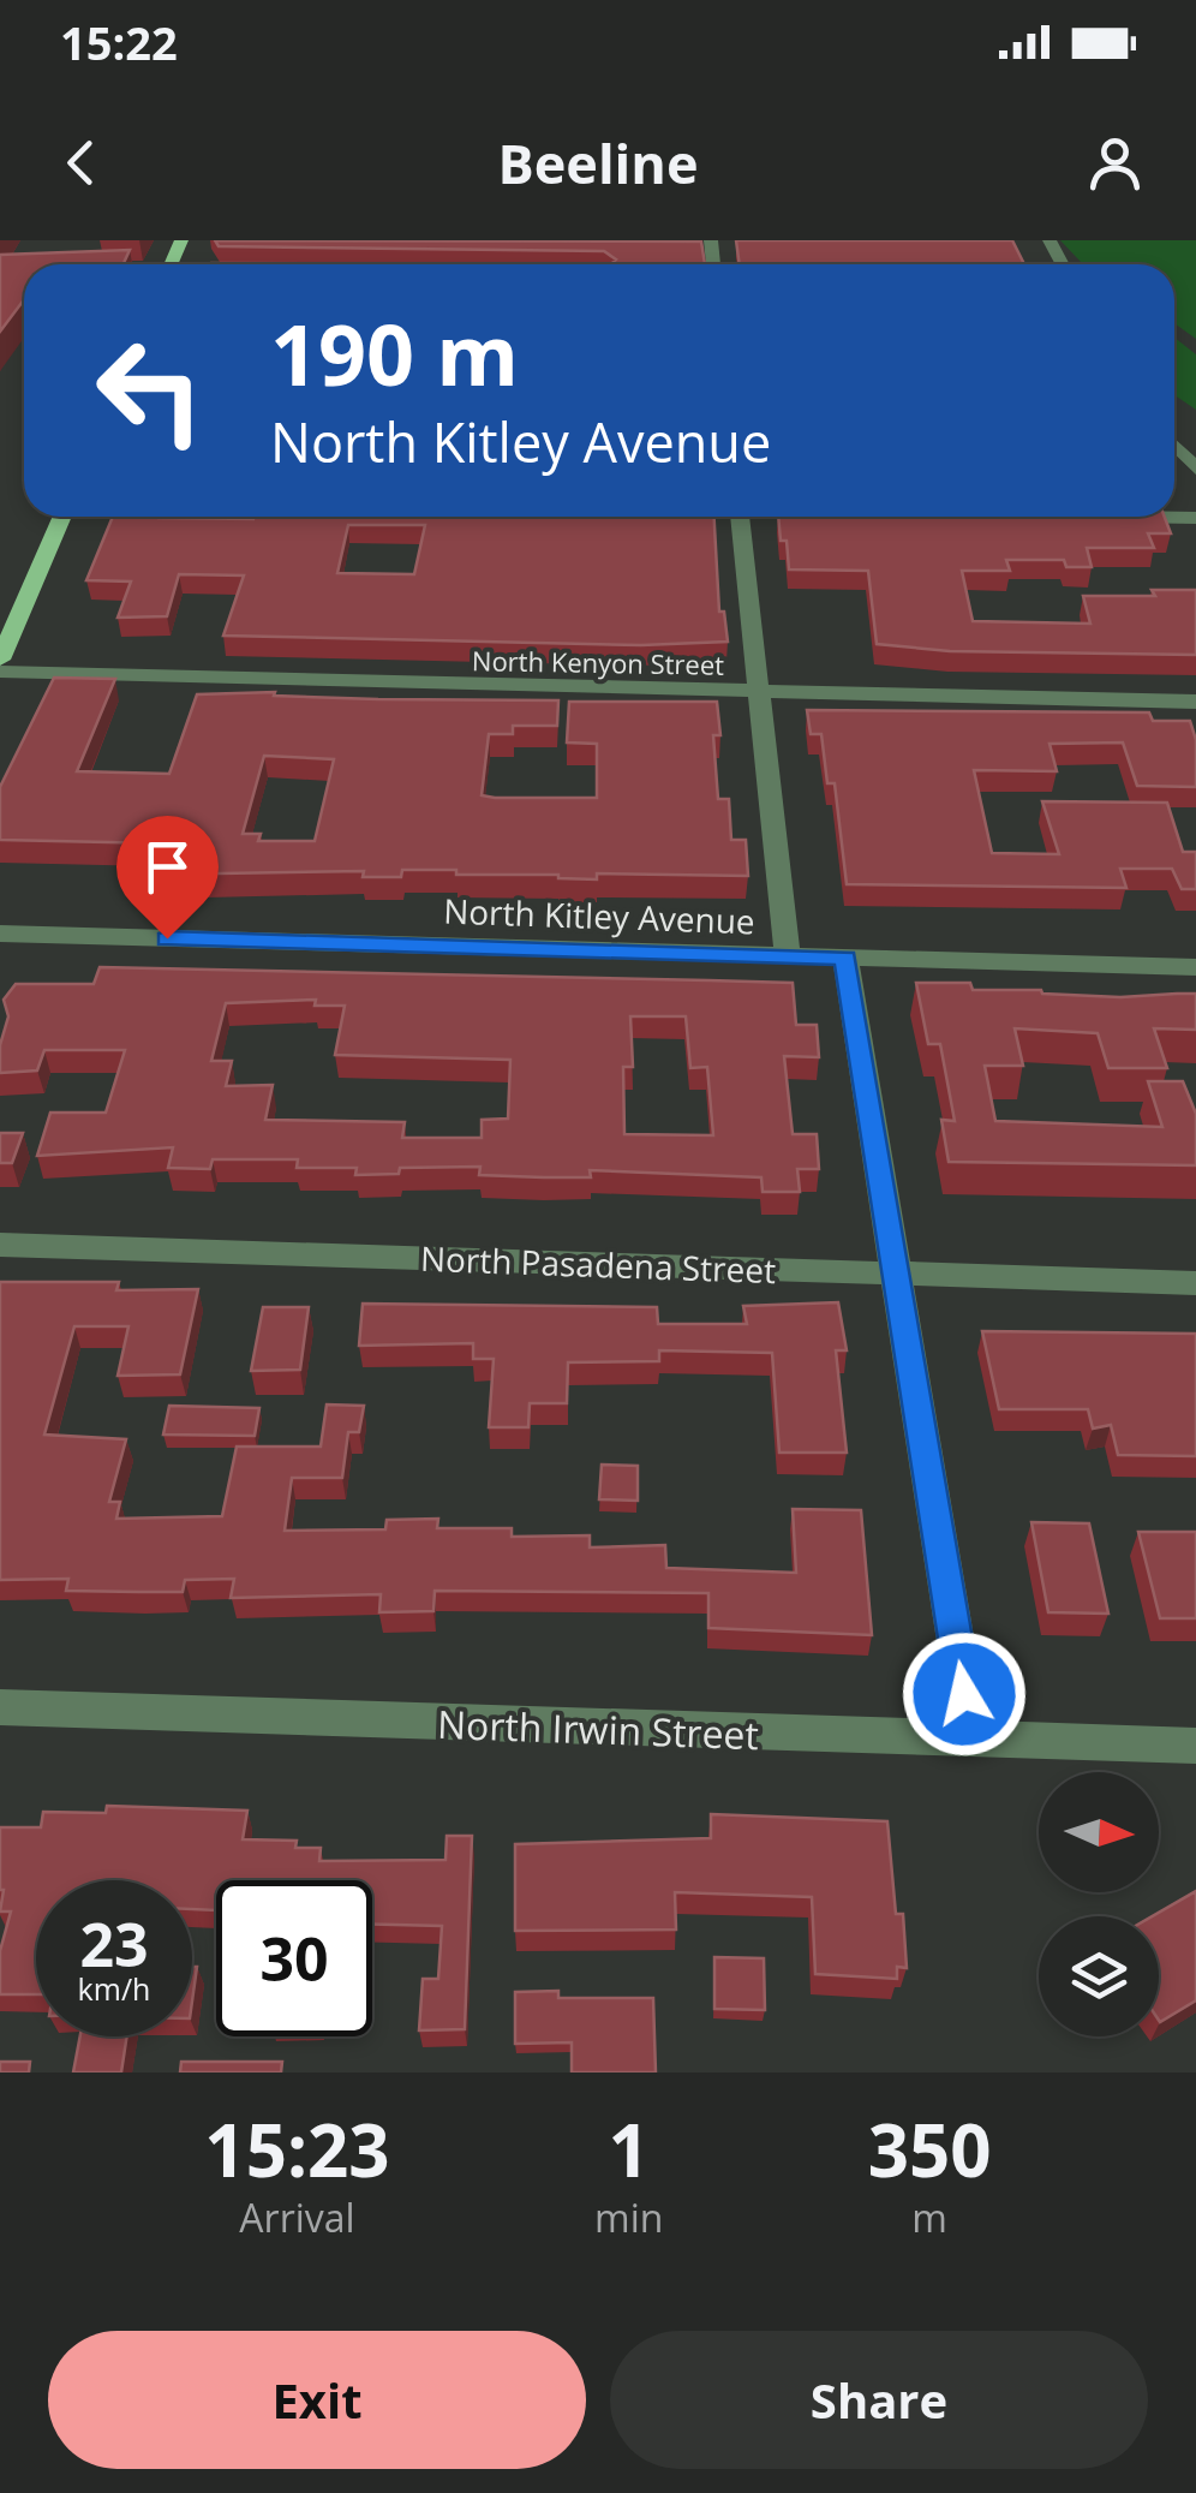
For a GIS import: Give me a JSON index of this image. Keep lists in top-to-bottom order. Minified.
{"streets":{"street":["North Kenyon Street","North Kitley Avenue","North Pasadena Street","North Irwin Street"]},"north":"right","page":{"status":"15:22","header":"Beeline","turn":["190 m","North Kitley Avenue"],"speed":"23 km/h","limit":"30","eta":["15:23","Arrival","1","min","350","m"],"buttons":["Exit","Share"]}}
